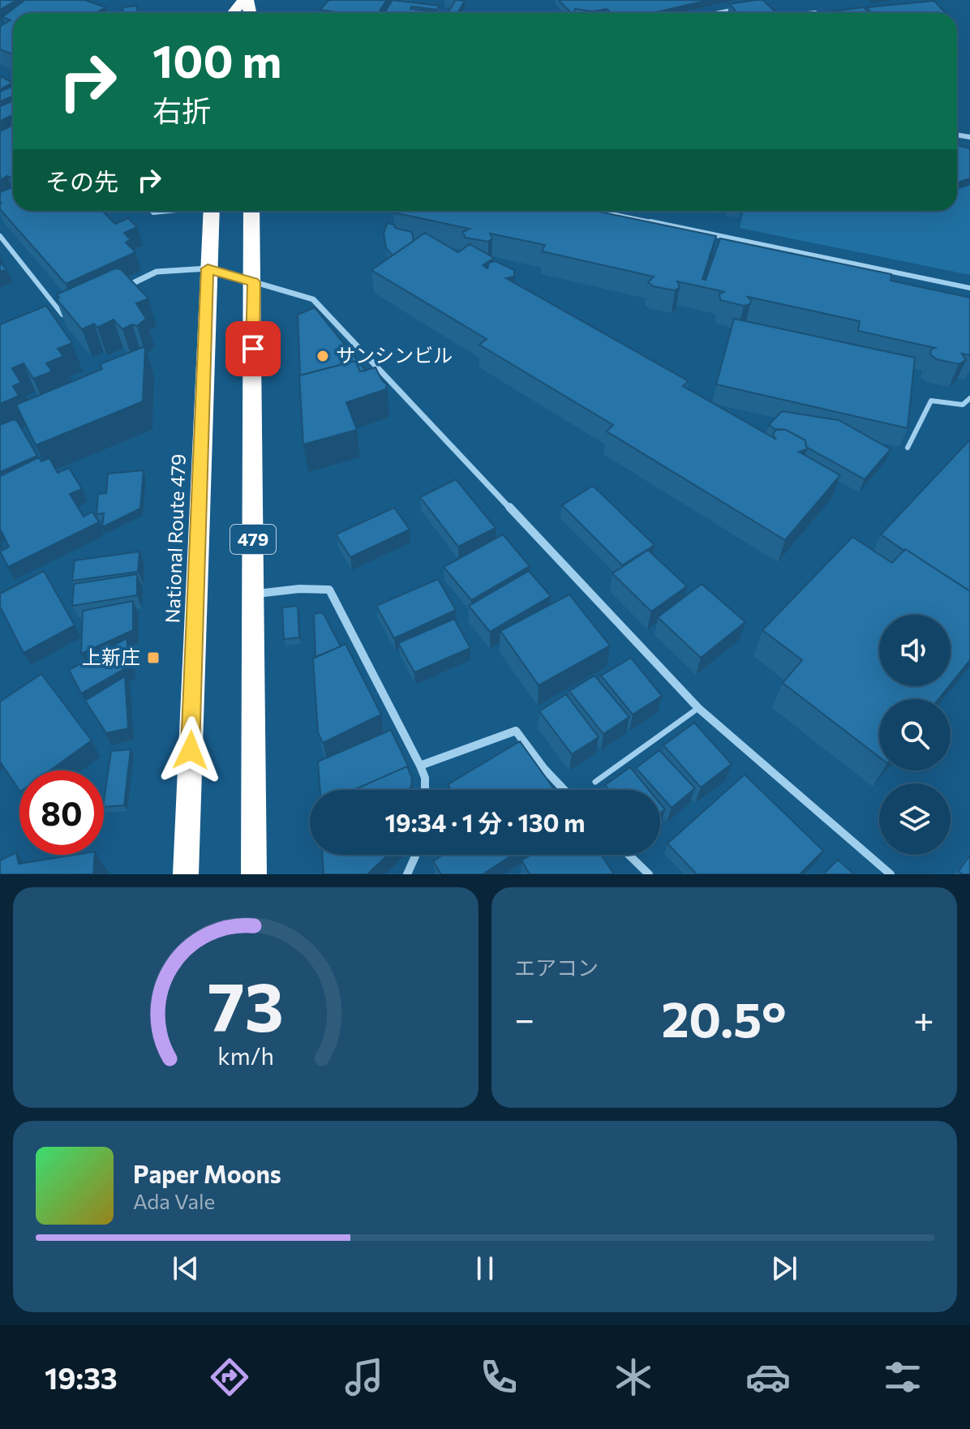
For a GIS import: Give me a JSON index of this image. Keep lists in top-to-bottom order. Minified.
{"streets":{"highway":["National Route 479","479"]},"places":{"other":["サンシンビル"],"transit":["上新庄"]},"page":{"turn":["100 m","右折"],"then":"その先","limit":"80","trip":"19:34 · 1 分 · 130 m","tile":"エアコン","heat":["−","20.5°","+"],"song":["Paper Moons","Ada Vale"],"tabs":"19:33","gauge":["73","km/h"]}}
